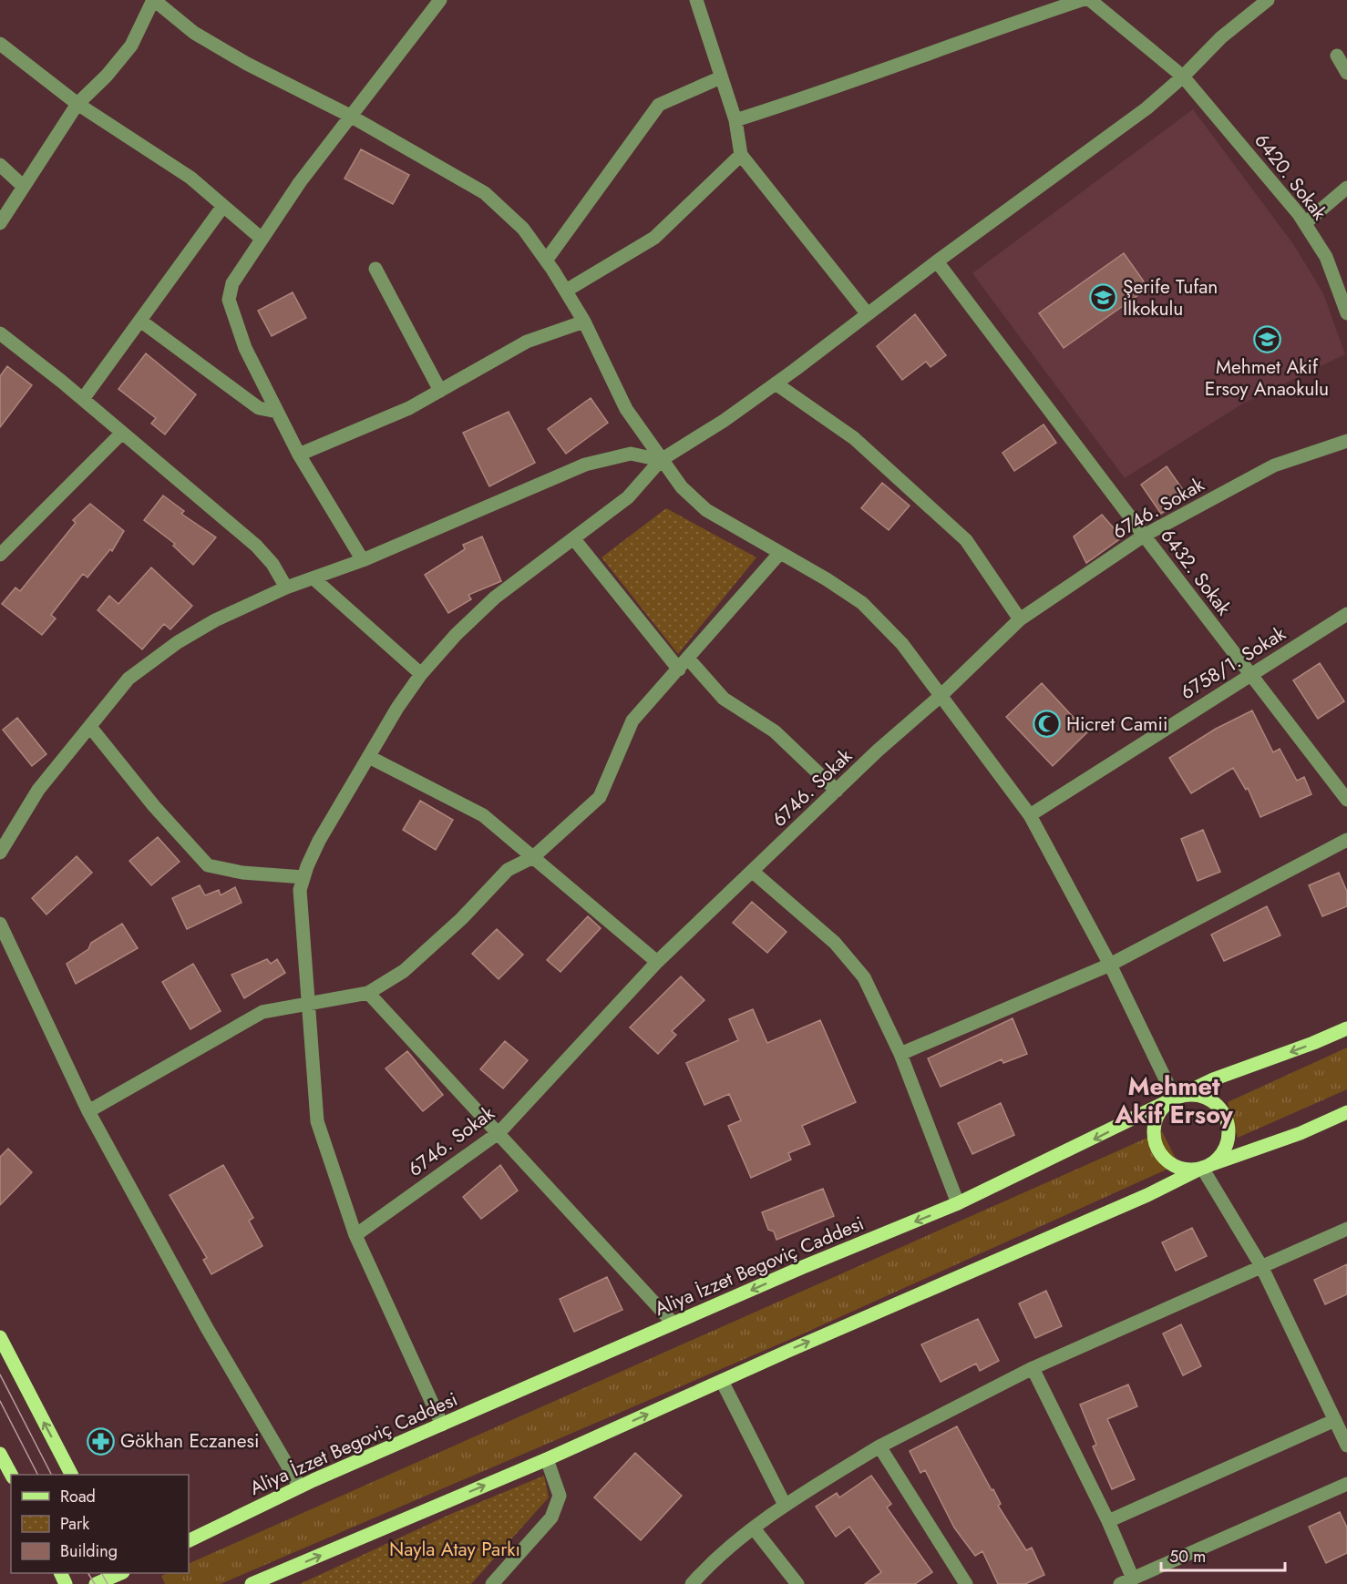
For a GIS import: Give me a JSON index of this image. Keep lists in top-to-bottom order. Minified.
{"streets":{"main road":["Aliya İzzet Begoviç Caddesi"],"street":["6420. Sokak","6746. Sokak","6432. Sokak","6758/1. Sokak"]},"crossings":[["6746. Sokak","6432. Sokak"],["6432. Sokak","6758/1. Sokak"]],"districts":["Mehmet Akif Ersoy"],"parks":["Nayla Atay Parkı"],"places":{"school or university":["Şerife Tufan İlkokulu","Mehmet Akif Ersoy Anaokulu"],"mosque":["Hicret Camii"],"pharmacy":["Gökhan Eczanesi"]},"legend":["Road","Park","Building"],"scale_bar":"50 m"}
